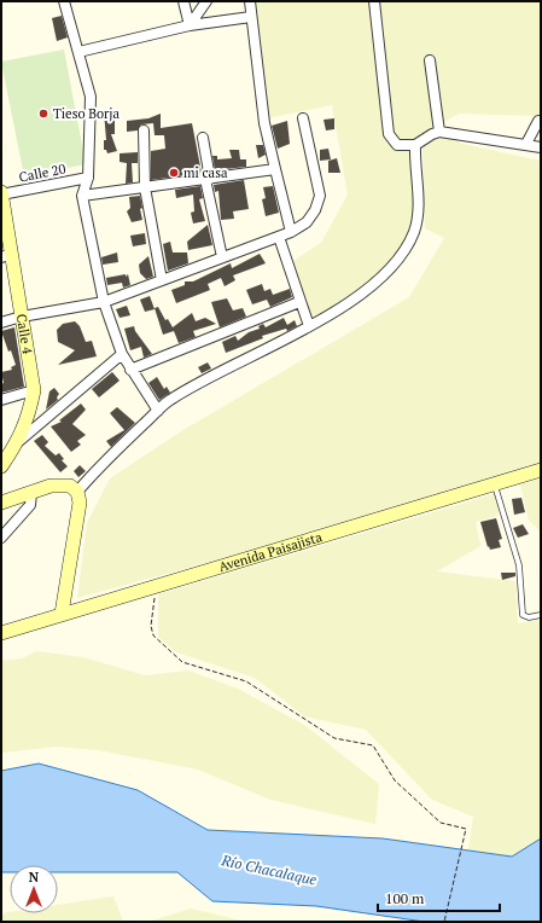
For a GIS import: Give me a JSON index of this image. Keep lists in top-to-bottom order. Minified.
{"streets":{"main road":["Calle 4","Avenida Paisajista"],"street":["Calle 20"]},"crossings":[["Calle 20","Calle 4"]],"water":["Río Chacalaque"],"places":["Tieso Borja","mi casa"],"scale_bar":"100 m","north":"top"}
